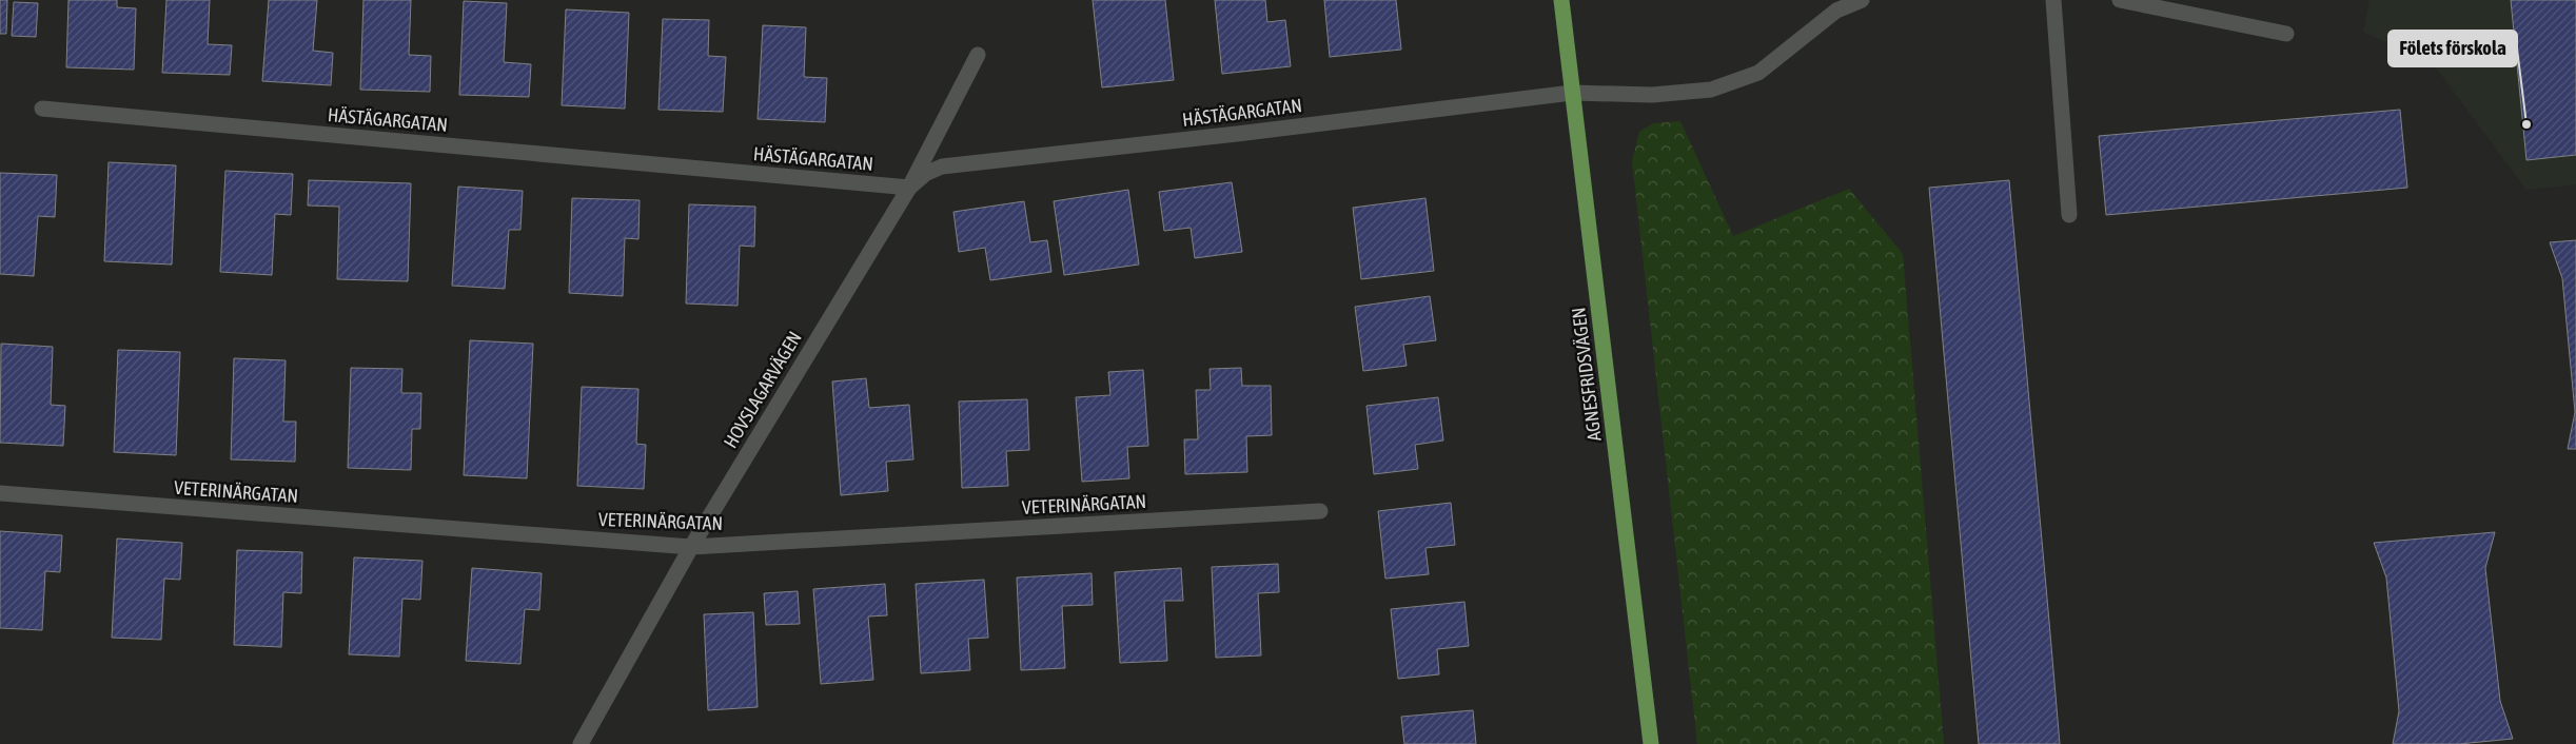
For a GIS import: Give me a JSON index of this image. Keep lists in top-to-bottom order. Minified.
{"streets":{"main road":["AGNESFRIDSVÄGEN"],"street":["HÄSTÄGARGATAN","HOVSLAGARVÄGEN","VETERINÄRGATAN"]},"crossings":[["HÄSTÄGARGATAN","AGNESFRIDSVÄGEN"],["HÄSTÄGARGATAN","HOVSLAGARVÄGEN"],["HOVSLAGARVÄGEN","VETERINÄRGATAN"]],"places":["Fölets förskola"]}
